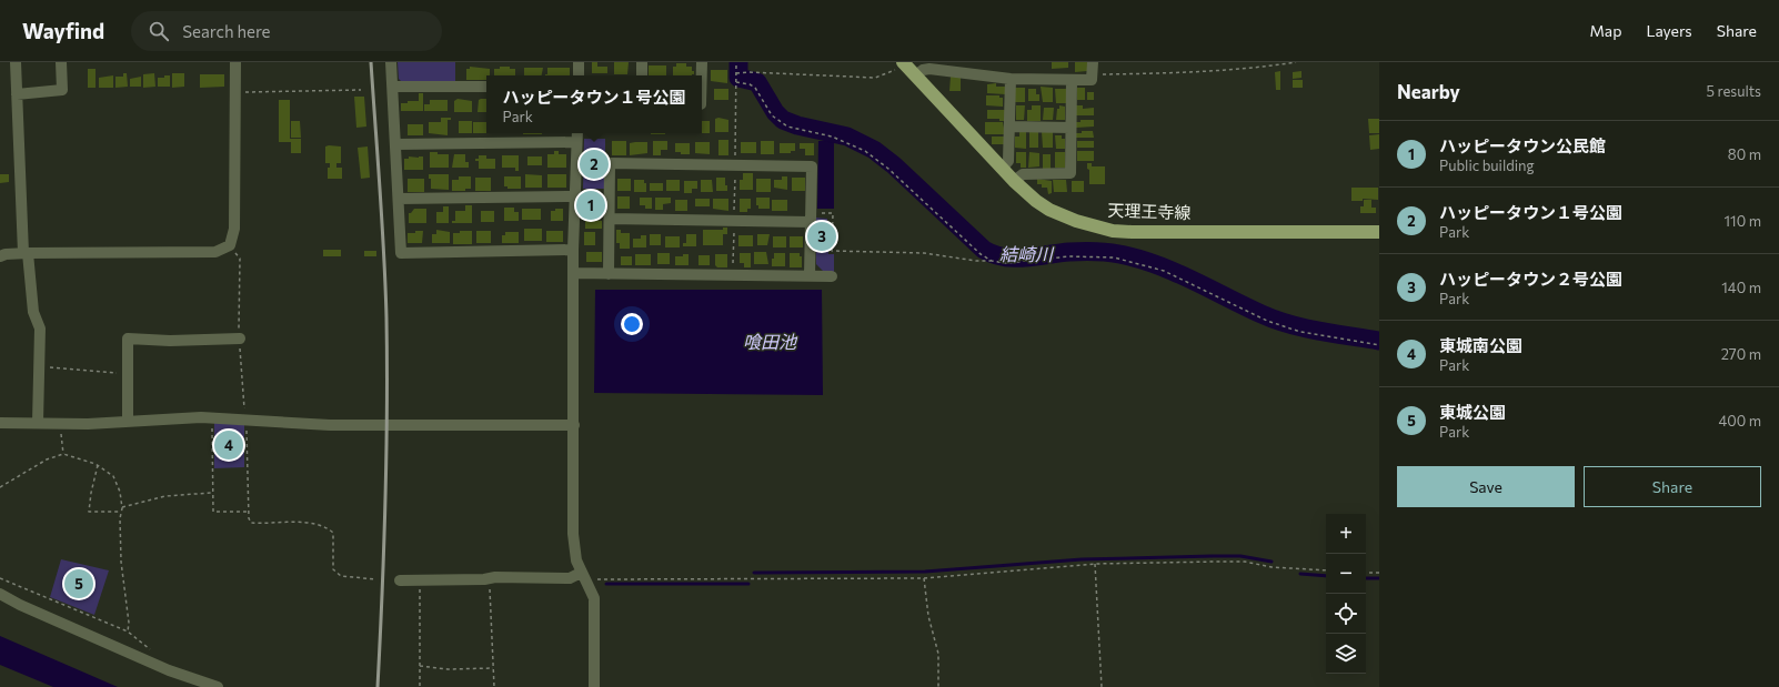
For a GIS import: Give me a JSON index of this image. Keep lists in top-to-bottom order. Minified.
{"streets":{"main road":["天理王寺線"]},"water":["結崎川","喰田池"],"page":{"header":"Wayfind","search":"Search here","nav":["Map","Layers","Share"],"heading":["Nearby","5 results"],"popup":["ハッピータウン１号公園","Park"],"list":[{"mark":"1","name":"ハッピータウン公民館","note":"Public building","value":"80 m"},{"mark":"2","name":"ハッピータウン１号公園","note":"Park","value":"110 m"},{"mark":"3","name":"ハッピータウン２号公園","note":"Park","value":"140 m"},{"mark":"4","name":"東城南公園","note":"Park","value":"270 m"},{"mark":"5","name":"東城公園","note":"Park","value":"400 m"}],"pins":["2","1","3","4","5"],"buttons":["Save","Share"],"map_buttons":["+","−"]}}
